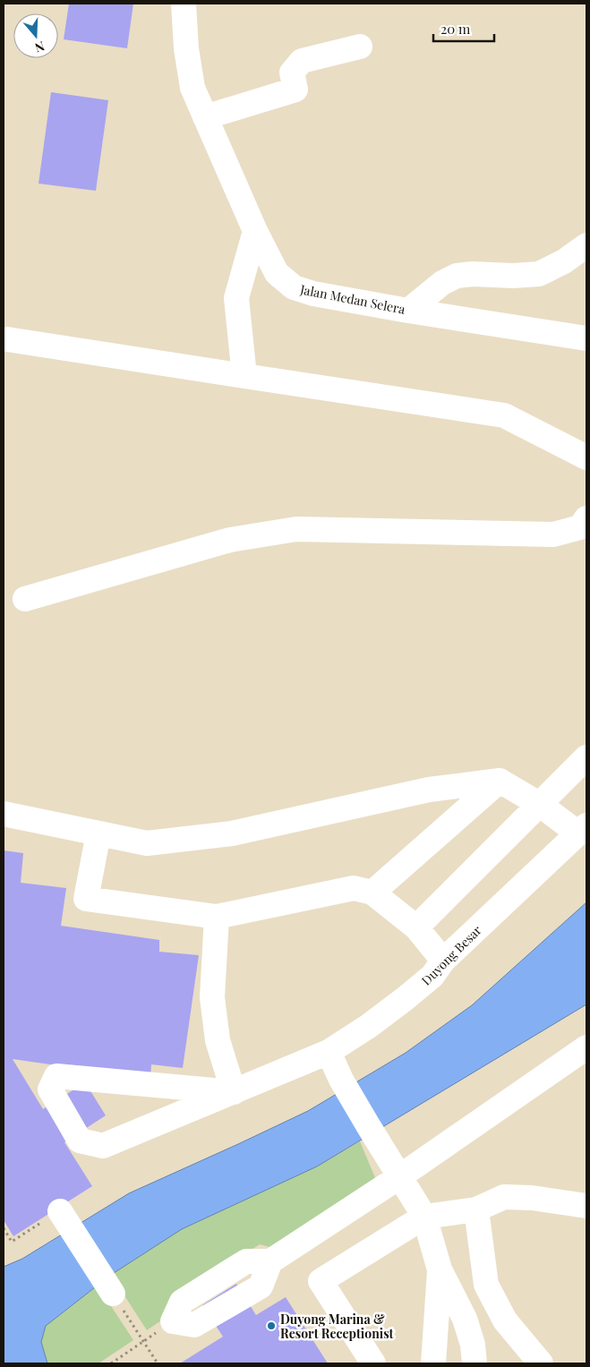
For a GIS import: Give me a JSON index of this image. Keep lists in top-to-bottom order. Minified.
{"streets":{"street":["Jalan Medan Selera","Duyong Besar"]},"places":["Duyong Marina & Resort Receptionist"],"scale_bar":"20 m","north":"bottom"}
